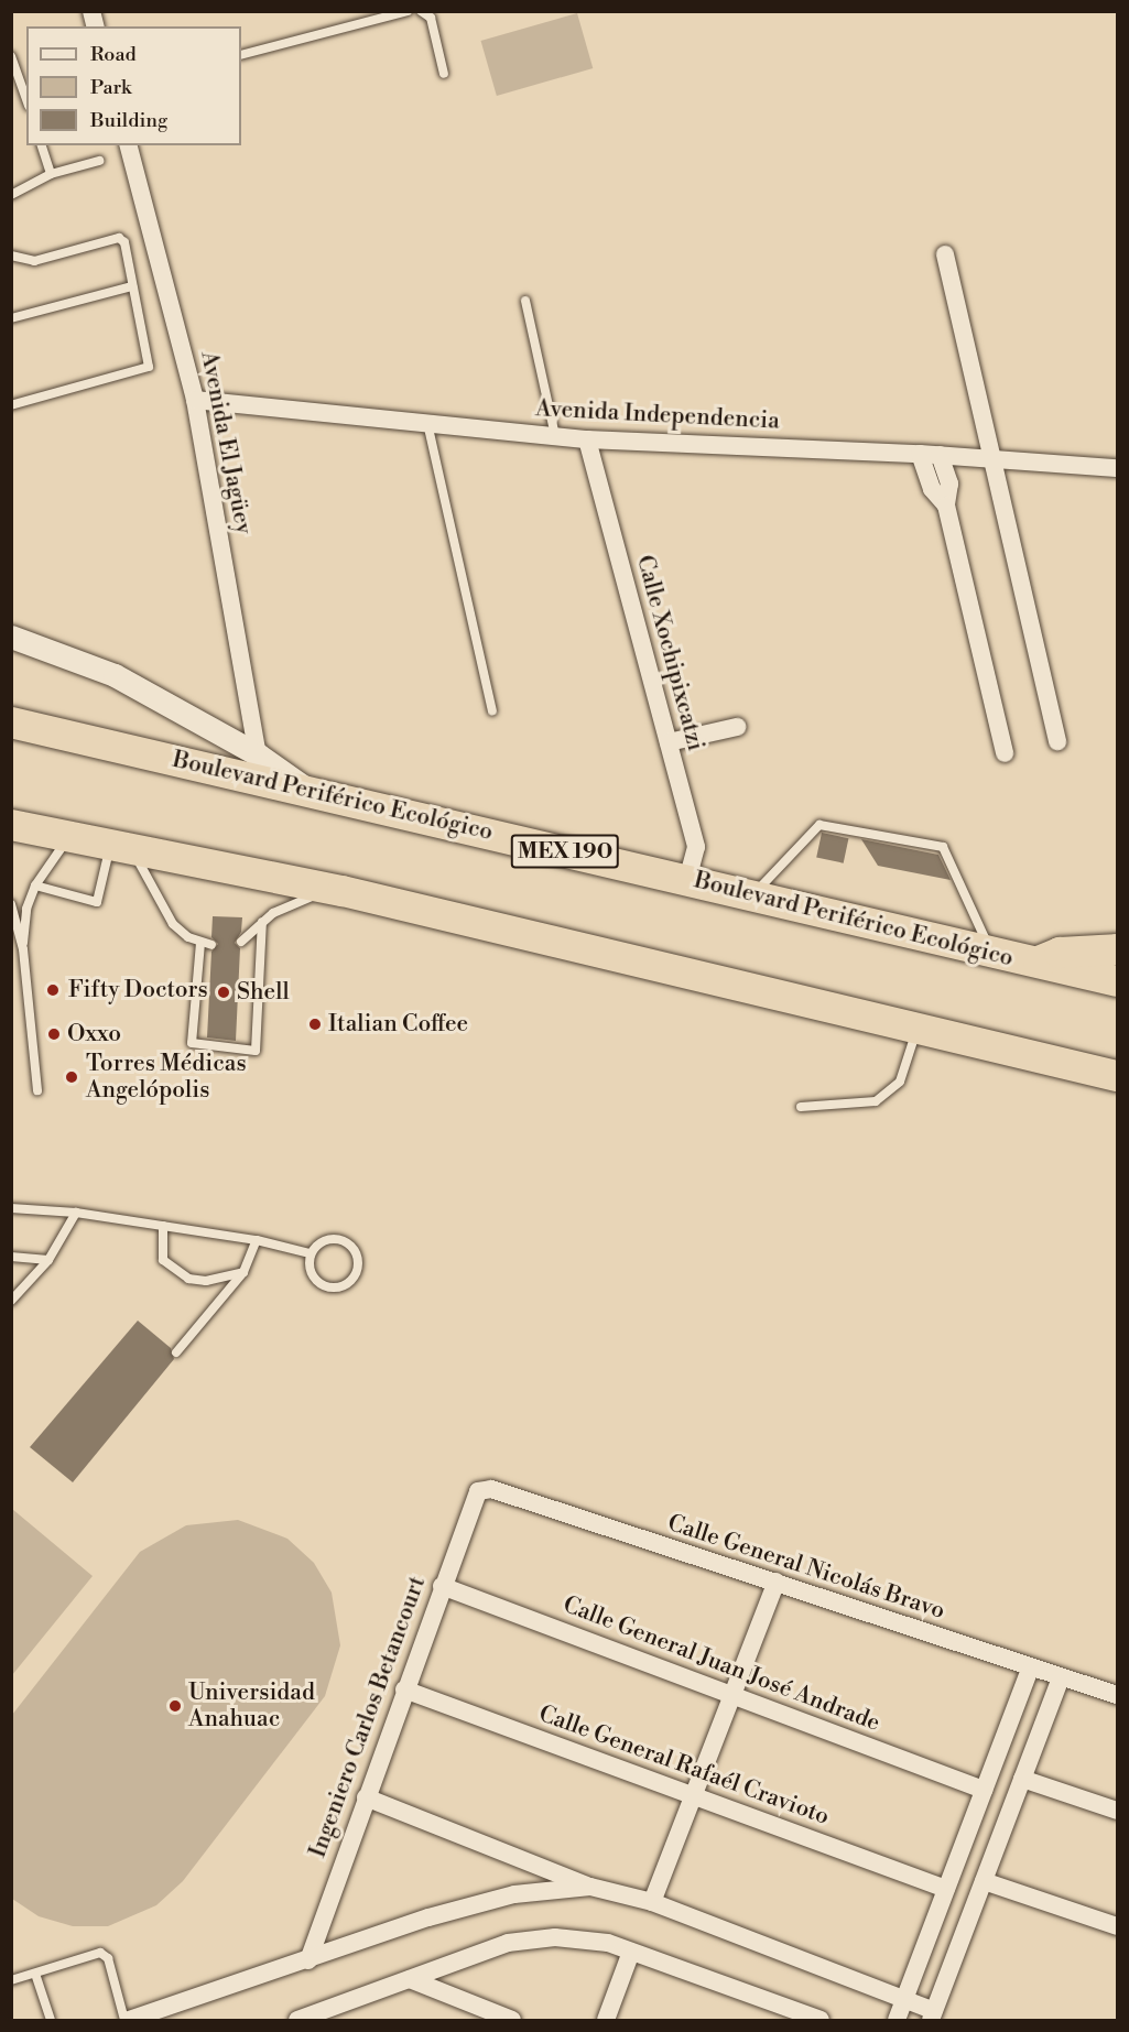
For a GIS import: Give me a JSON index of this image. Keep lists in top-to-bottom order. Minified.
{"streets":{"highway":["Boulevard Periférico Ecológico","MEX 190"],"street":["Avenida Independencia","Avenida El Jagüey","Calle Xochipixcatzi","Calle General Nicolás Bravo","Calle General Juan José Andrade","Ingeniero Carlos Betancourt","Calle General Rafaél Cravioto"]},"crossings":[["Avenida Independencia","Avenida El Jagüey"],["Avenida Independencia","Calle Xochipixcatzi"],["Calle Xochipixcatzi","Boulevard Periférico Ecológico"],["Calle General Nicolás Bravo","Ingeniero Carlos Betancourt"],["Calle General Juan José Andrade","Ingeniero Carlos Betancourt"],["Ingeniero Carlos Betancourt","Calle General Rafaél Cravioto"]],"places":["Fifty Doctors","Shell","Italian Coffee","Oxxo","Torres Médicas Angelópolis","Universidad Anahuac"],"legend":["Road","Park","Building"]}
